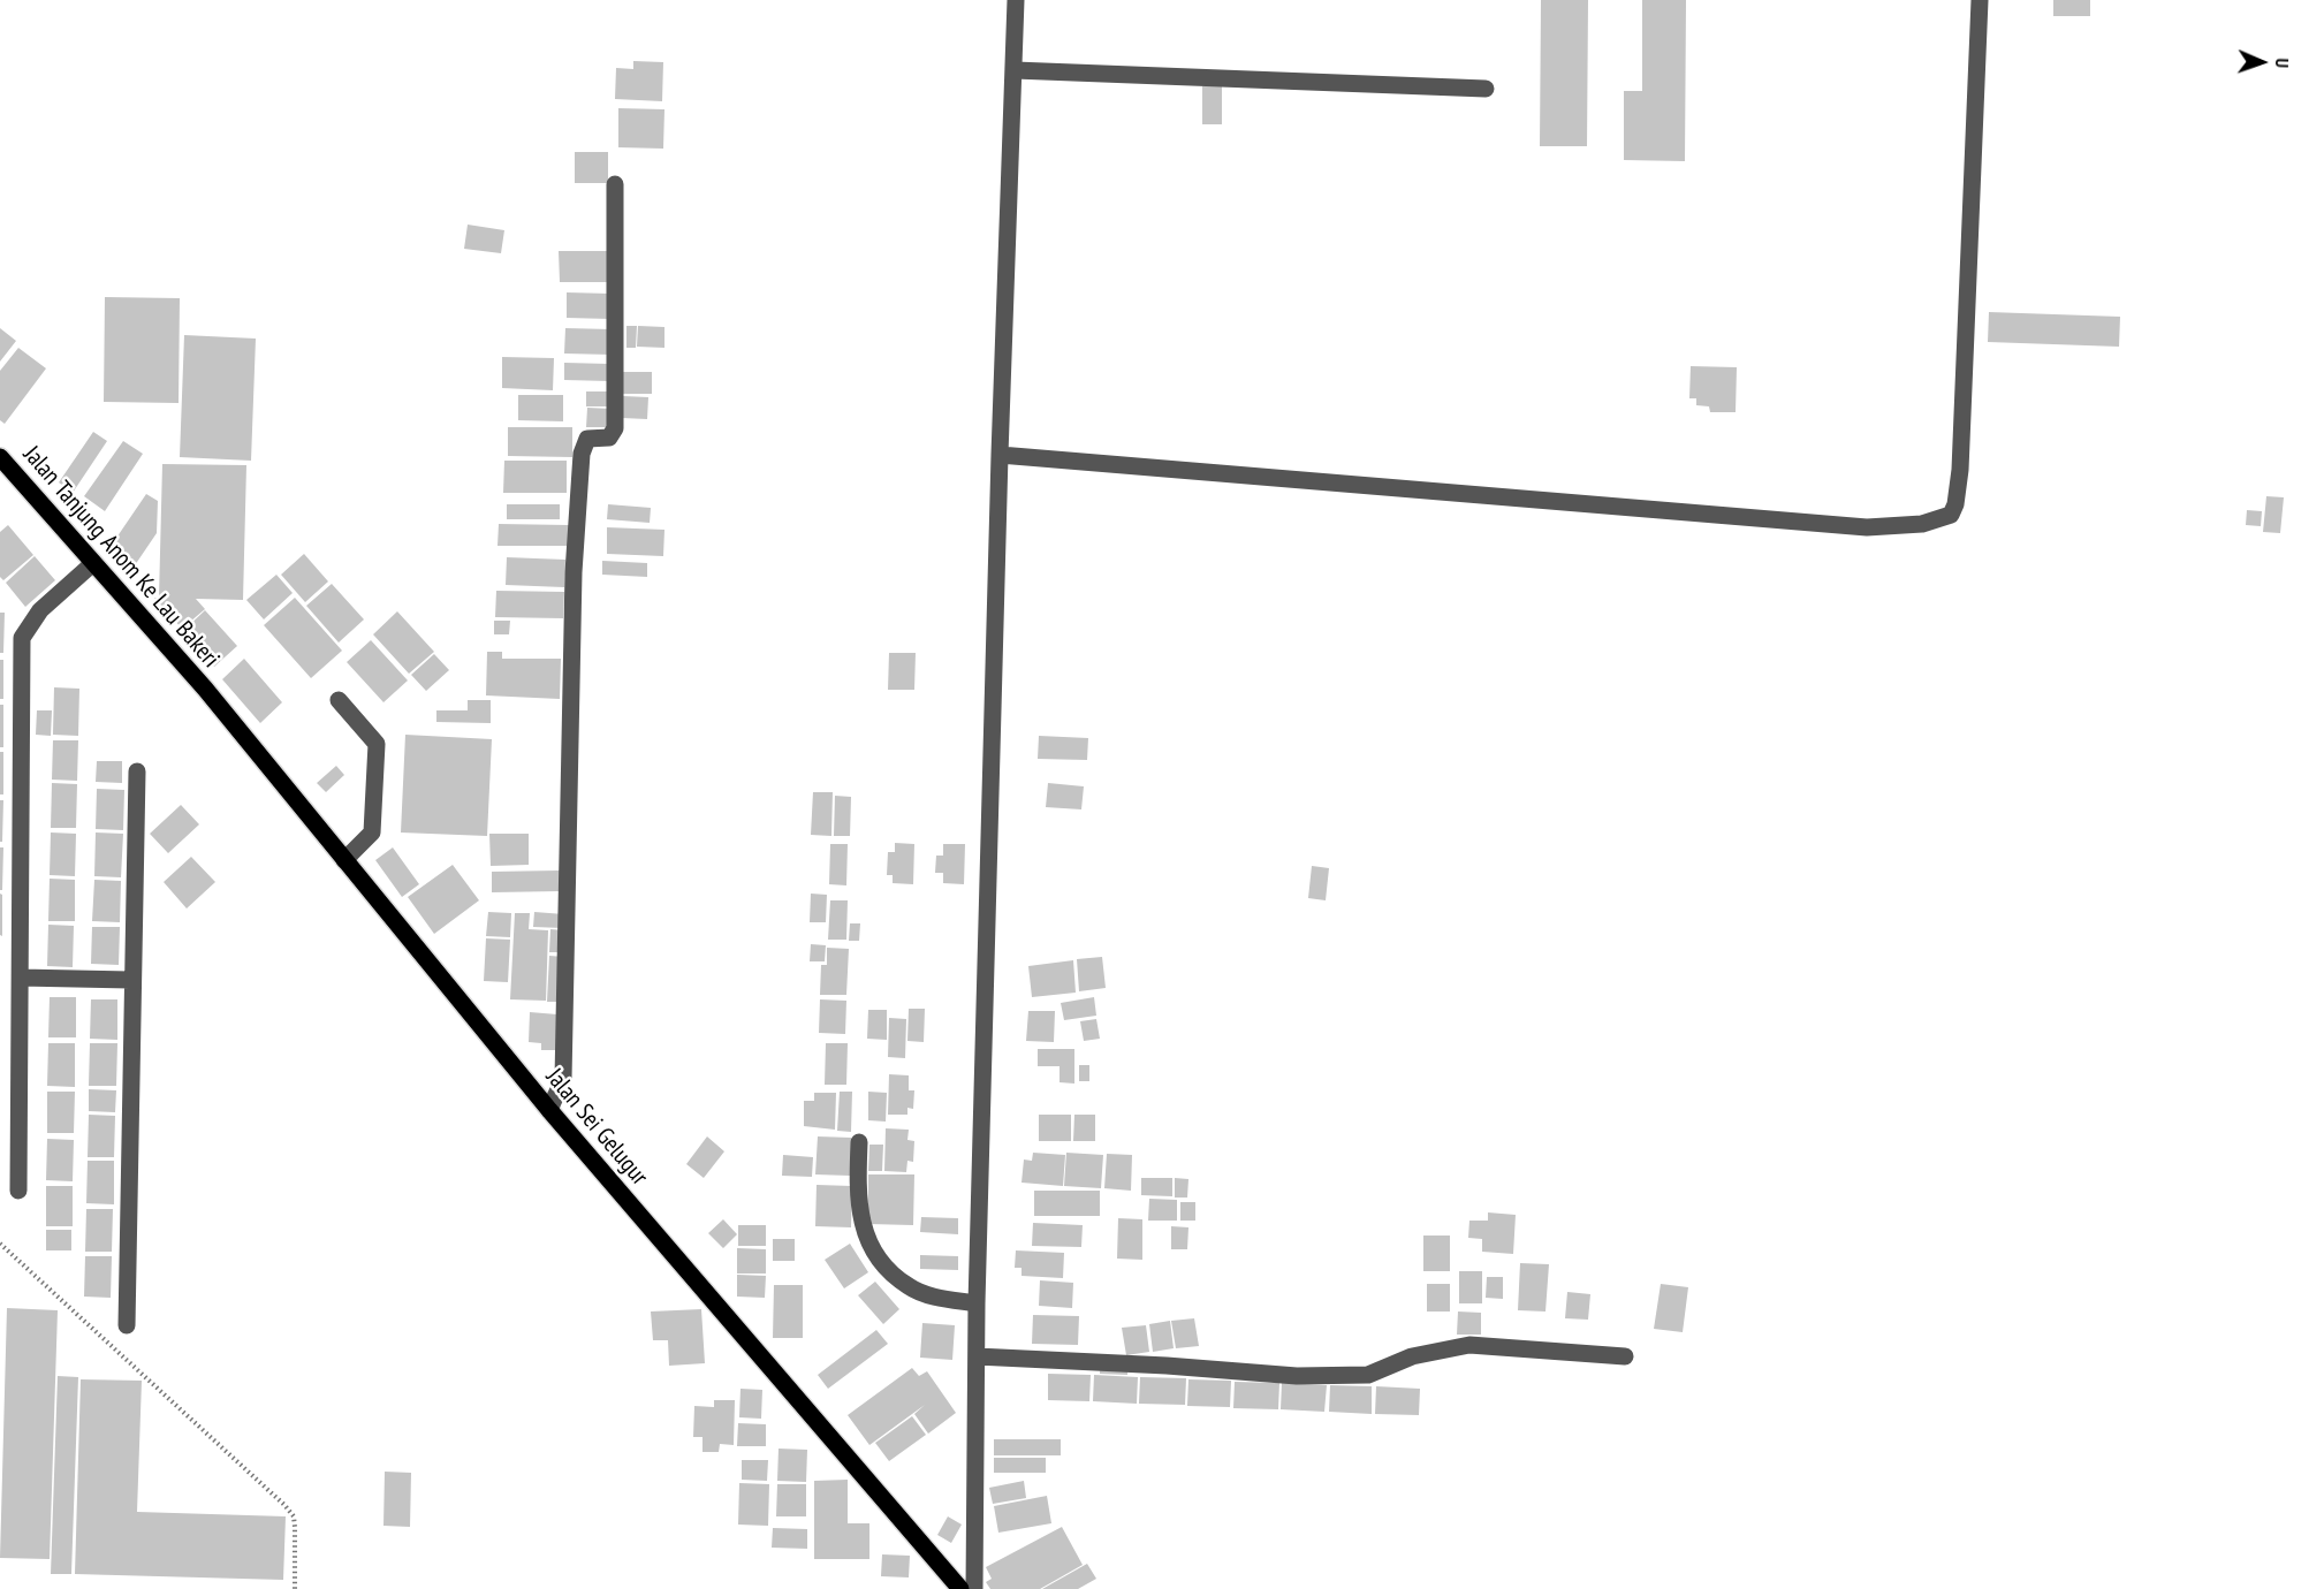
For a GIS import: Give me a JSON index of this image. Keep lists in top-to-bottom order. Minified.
{"streets":{"main road":["Jalan Tanjung Anom Ke Lau Bakeri","Jalan Sei Gelugur"]},"crossings":[["Jalan Tanjung Anom Ke Lau Bakeri","Jalan Sei Gelugur"]],"north":"right"}
